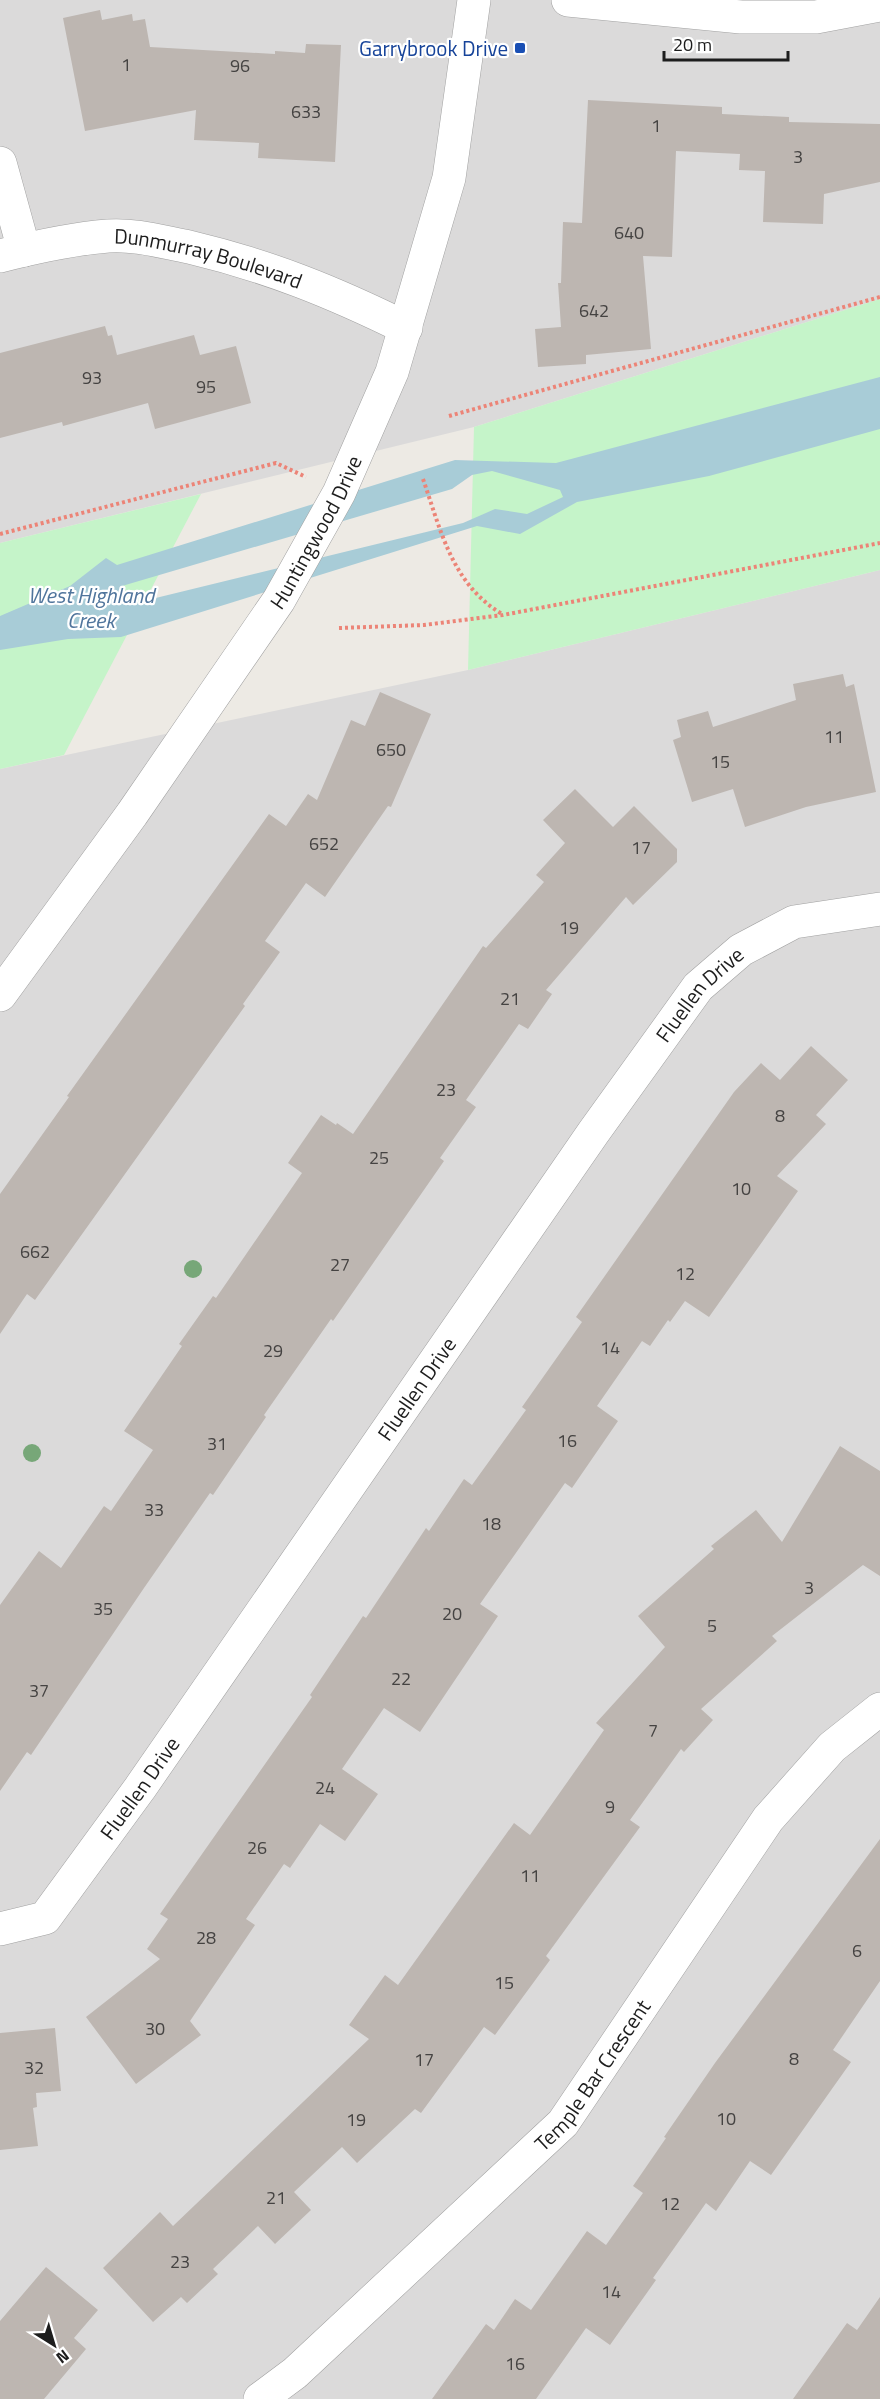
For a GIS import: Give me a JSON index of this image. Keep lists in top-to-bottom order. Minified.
{"streets":{"street":["Dunmurray Boulevard","Huntingwood Drive","Fluellen Drive","Temple Bar Crescent"]},"crossings":[["Dunmurray Boulevard","Huntingwood Drive"]],"water":["West Highland Creek"],"places":{"transit":["Garrybrook Drive"]},"house_numbers":["1","96","633","1","3","640","642","93","95","11","650","15","652","17","19","21","23","8","25","10","662","27","12","14","29","16","31","33","18","3","35","20","5","22","37","7","24","9","26","11","28","6","15","30","8","17","32","10","19","21","12","23","14","16"],"scale_bar":"20 m","north":"bottom right"}
